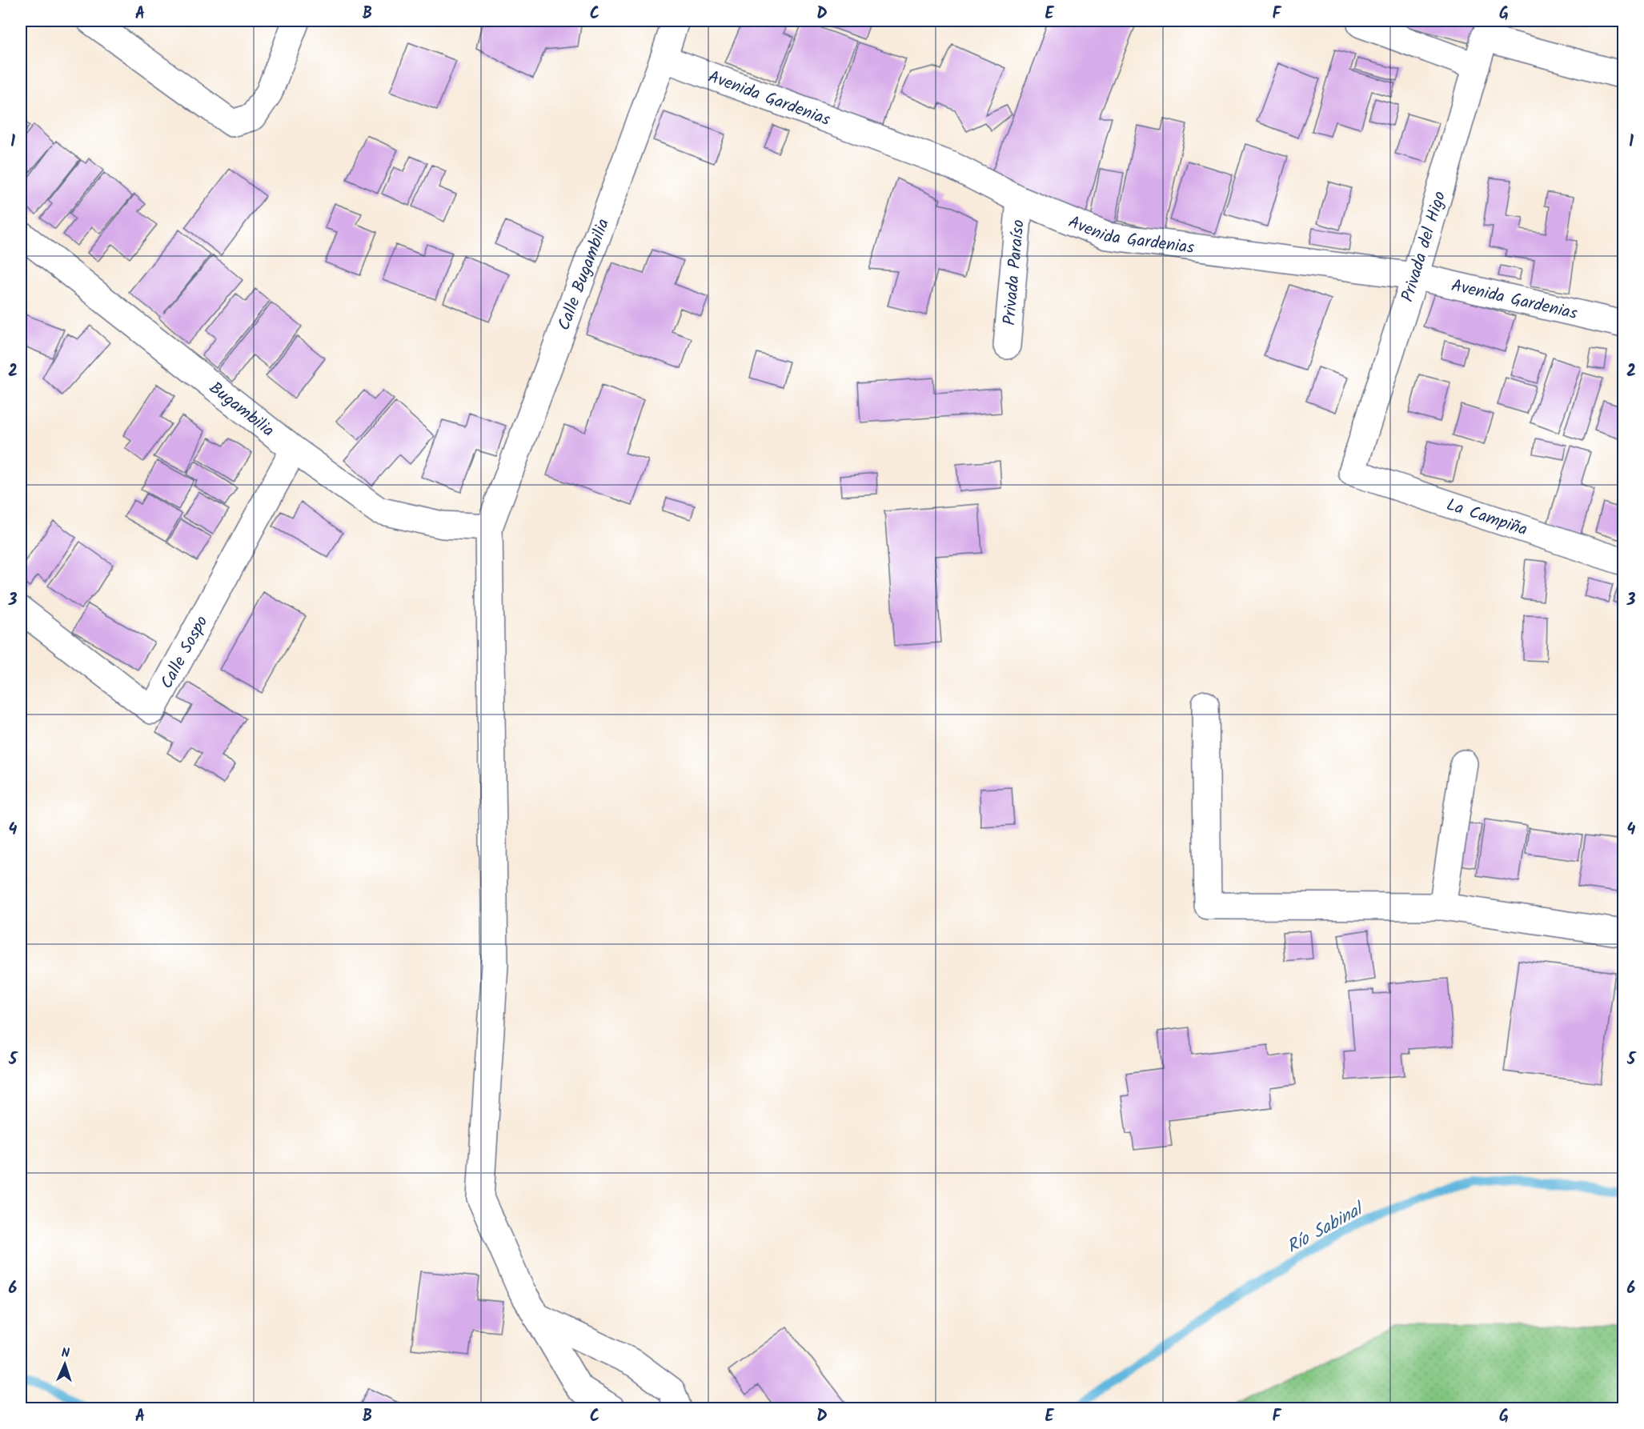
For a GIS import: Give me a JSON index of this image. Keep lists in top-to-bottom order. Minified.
{"streets":{"street":["Avenida Gardenias","Privada del Higo","Privada Paraíso","Calle Bugambilia","Bugambilia","La Campiña","Calle Sospo"]},"crossings":[["Avenida Gardenias","Privada del Higo"],["Avenida Gardenias","Privada Paraíso"],["Avenida Gardenias","Calle Bugambilia"],["Privada del Higo","La Campiña"],["Calle Bugambilia","Bugambilia"],["Bugambilia","Calle Sospo"]],"water":["Río Sabinal"],"north":"top","grid":{"columns":["A","B","C","D","E","F","G"],"rows":["1","2","3","4","5","6"]}}
